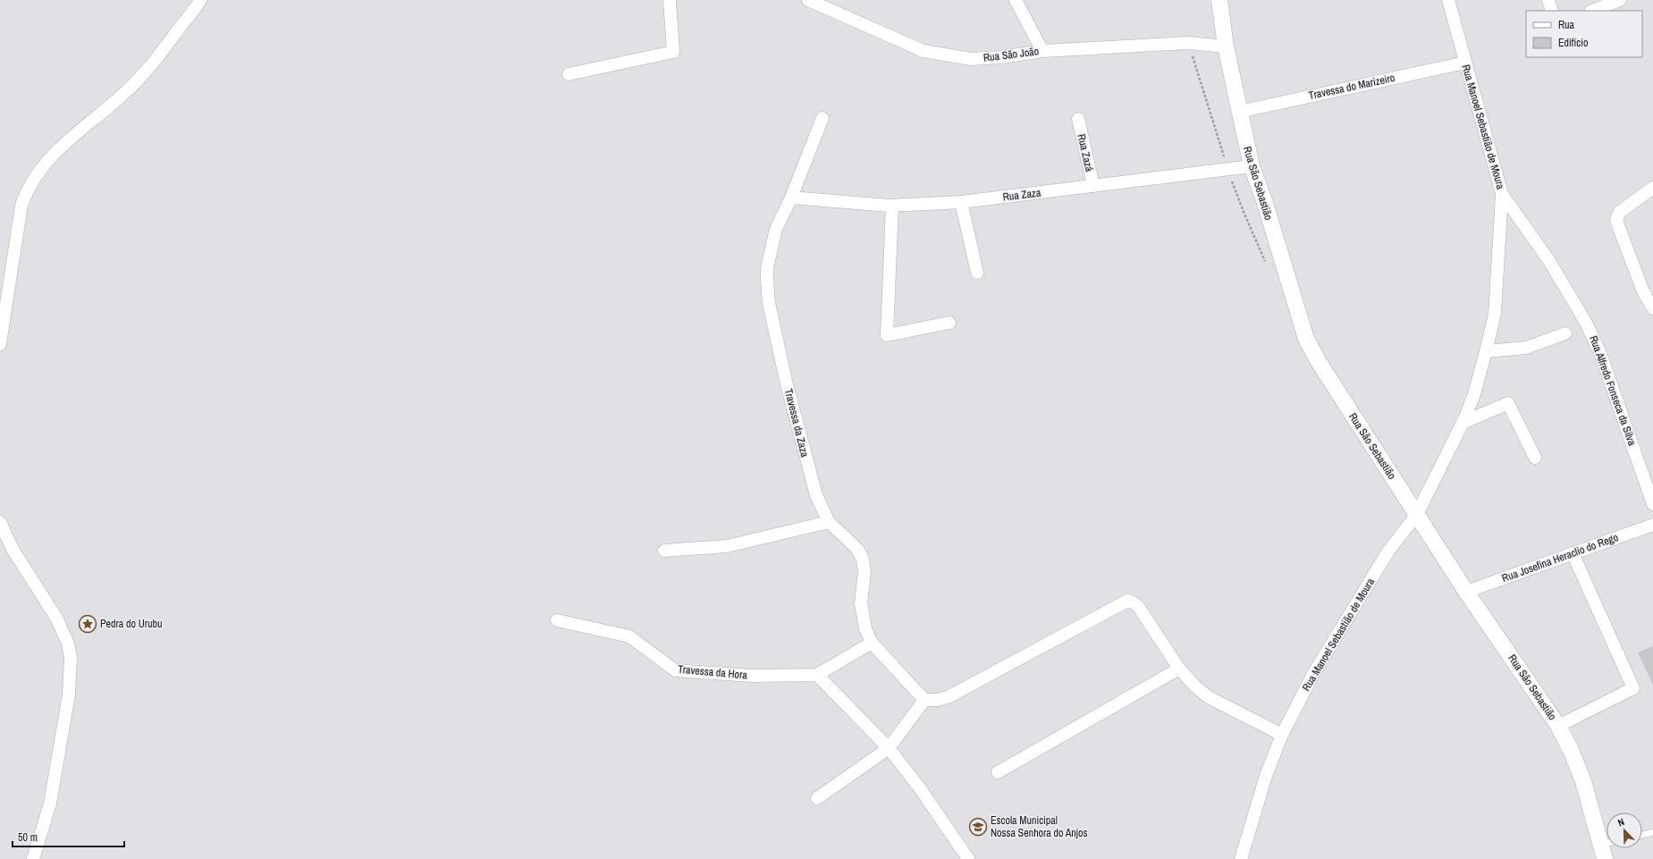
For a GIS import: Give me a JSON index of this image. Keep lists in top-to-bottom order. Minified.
{"streets":{"street":["Rua São João","Travessa do Marizeiro","Rua Manoel Sebastião de Moura","Rua Zazá","Rua São Sebastião","Rua Zaza","Rua Alfredo Fonseca da Silva","Travessa da Zaza","Rua Josefina Heraclio do Rego","Travessa da Hora"]},"crossings":[["Rua São João","Rua São Sebastião"],["Travessa do Marizeiro","Rua Manoel Sebastião de Moura"],["Travessa do Marizeiro","Rua São Sebastião"],["Rua Manoel Sebastião de Moura","Rua São Sebastião"],["Rua Manoel Sebastião de Moura","Rua Alfredo Fonseca da Silva"],["Rua Zazá","Rua Zaza"],["Rua São Sebastião","Rua Zaza"],["Rua São Sebastião","Rua Josefina Heraclio do Rego"],["Rua Zaza","Travessa da Zaza"],["Travessa da Zaza","Travessa da Hora"]],"places":{"place":["Pedra do Urubu"],"school or university":["Escola Municipal Nossa Senhora do Anjos"]},"legend":["Rua","Edifício"],"scale_bar":"50 m","north":"top left"}
